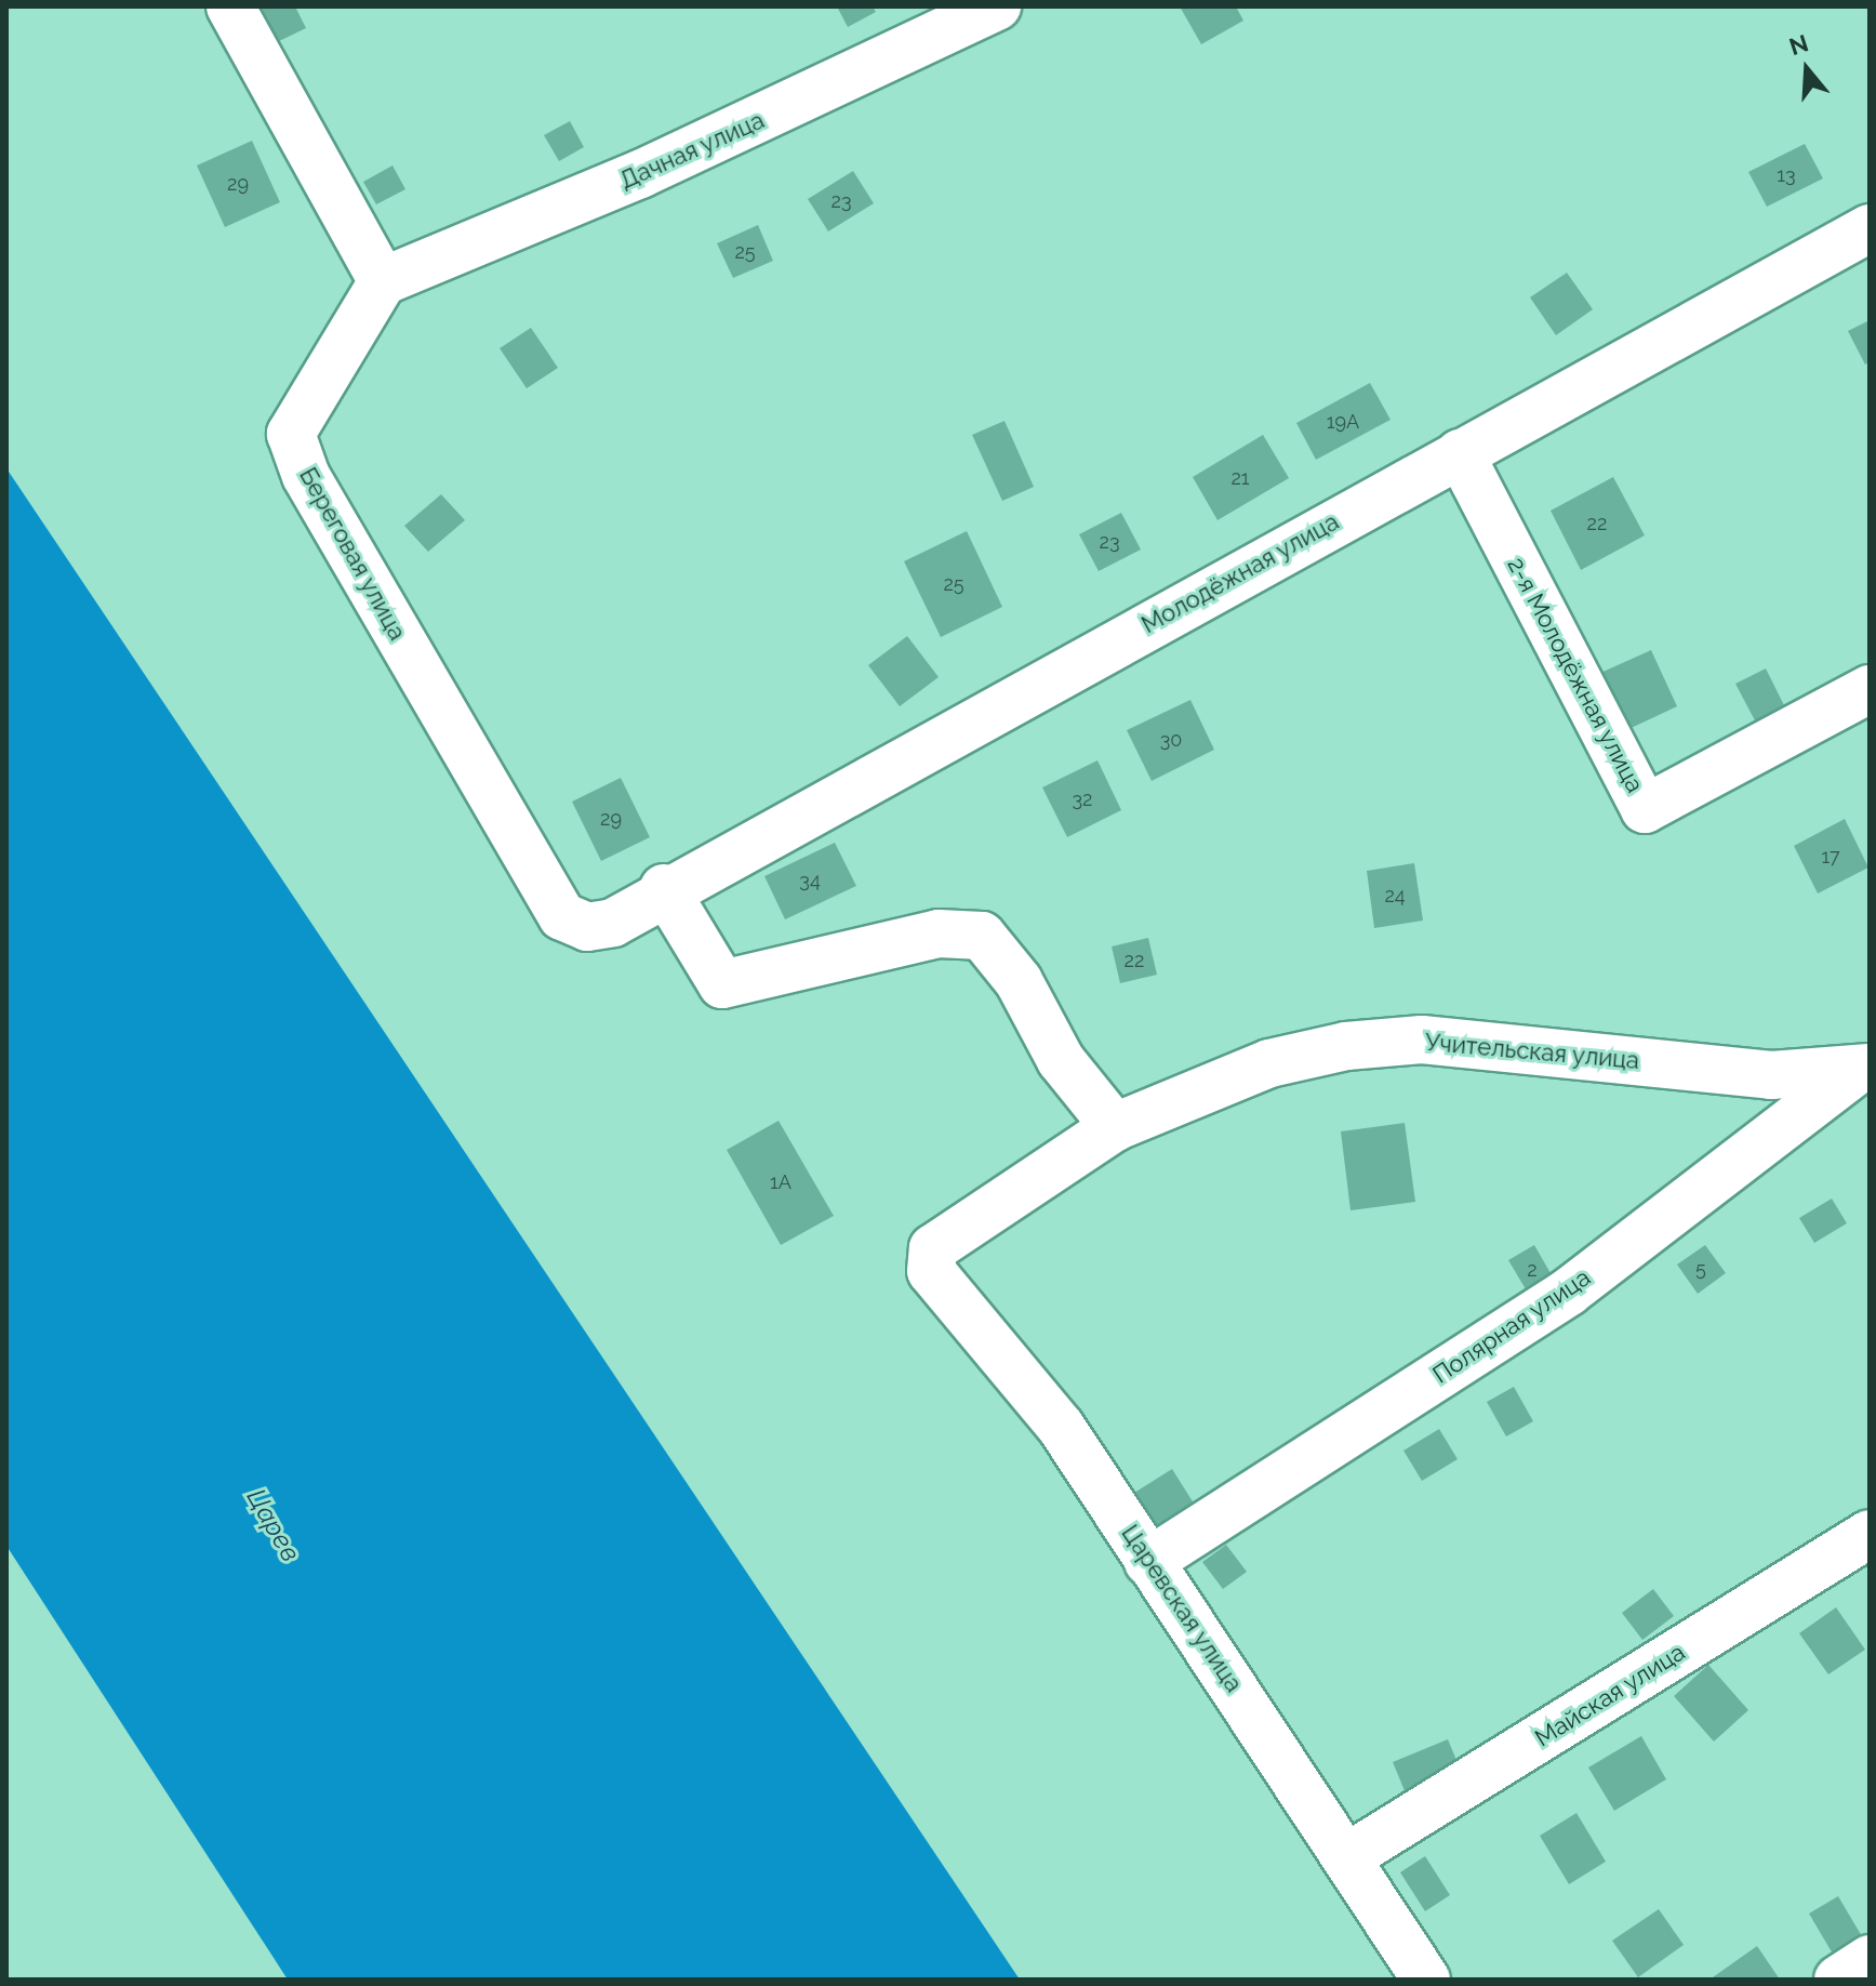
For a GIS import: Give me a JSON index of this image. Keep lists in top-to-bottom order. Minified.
{"streets":{"street":["Дачная улица","Береговая улица","Молодёжная улица","2-я Молодёжная улица","Учительская улица","Полярная улица","Царевская улица","Майская улица"]},"crossings":[["Дачная улица","Береговая улица"],["Береговая улица","Молодёжная улица"],["Молодёжная улица","2-я Молодёжная улица"],["Учительская улица","Полярная улица"],["Учительская улица","Царевская улица"],["Полярная улица","Царевская улица"],["Царевская улица","Майская улица"]],"water":["Царев"],"house_numbers":["13","29","23","25","19А","21","22","23","25","30","32","29","17","34","24","22","1А","5","2"],"north":"top"}
